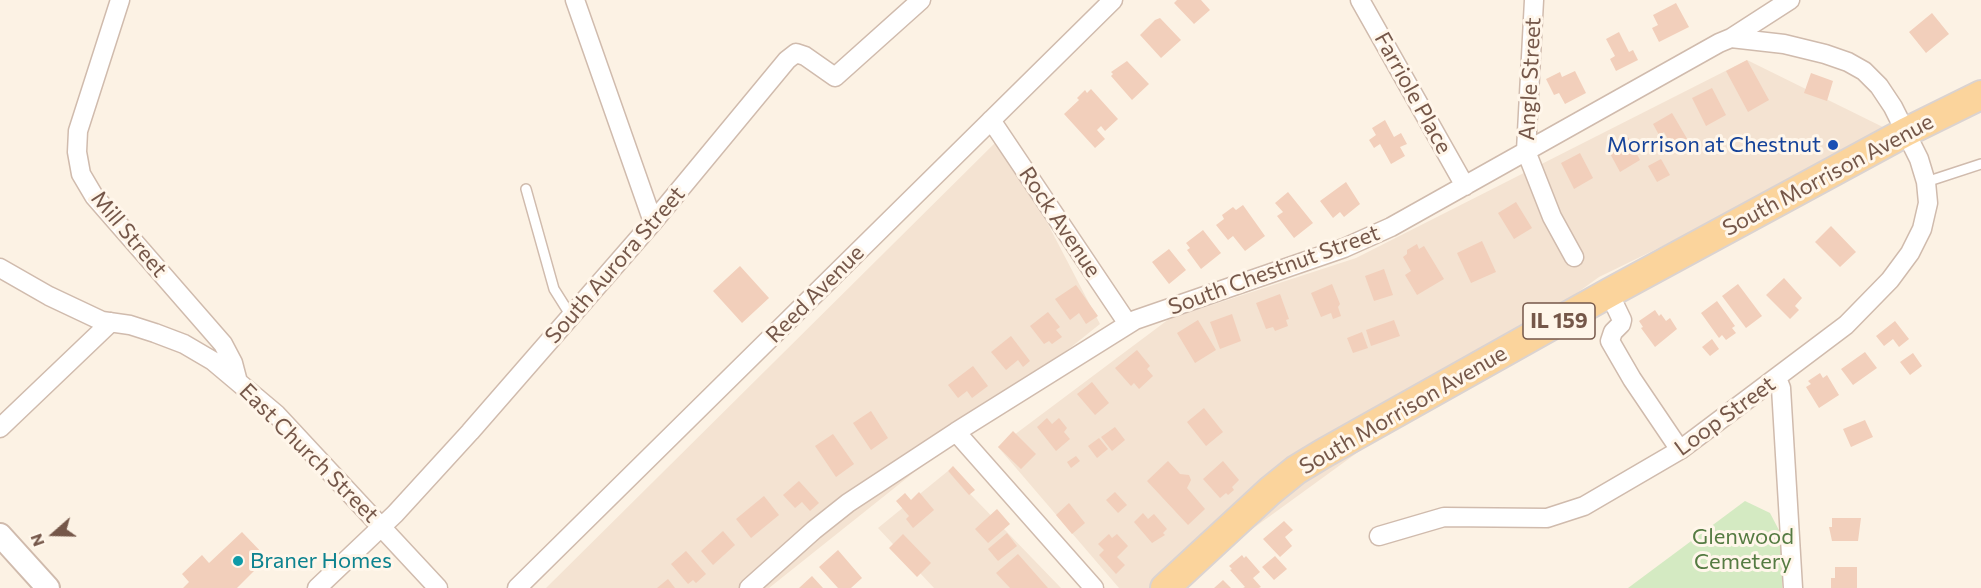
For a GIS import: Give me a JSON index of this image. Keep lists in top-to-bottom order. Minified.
{"streets":{"main road":["South Morrison Avenue","IL 159"],"street":["Angle Street","Farriole Place","Rock Avenue","Mill Street","South Aurora Street","South Chestnut Street","Reed Avenue","Loop Street","East Church Street"]},"crossings":[["Angle Street","South Chestnut Street"],["Farriole Place","South Chestnut Street"],["South Morrison Avenue","Loop Street"],["Rock Avenue","South Chestnut Street"],["Rock Avenue","Reed Avenue"],["Mill Street","East Church Street"],["South Aurora Street","East Church Street"]],"parks":["Glenwood Cemetery"],"places":["Morrison at Chestnut","Braner Homes"],"north":"left"}
